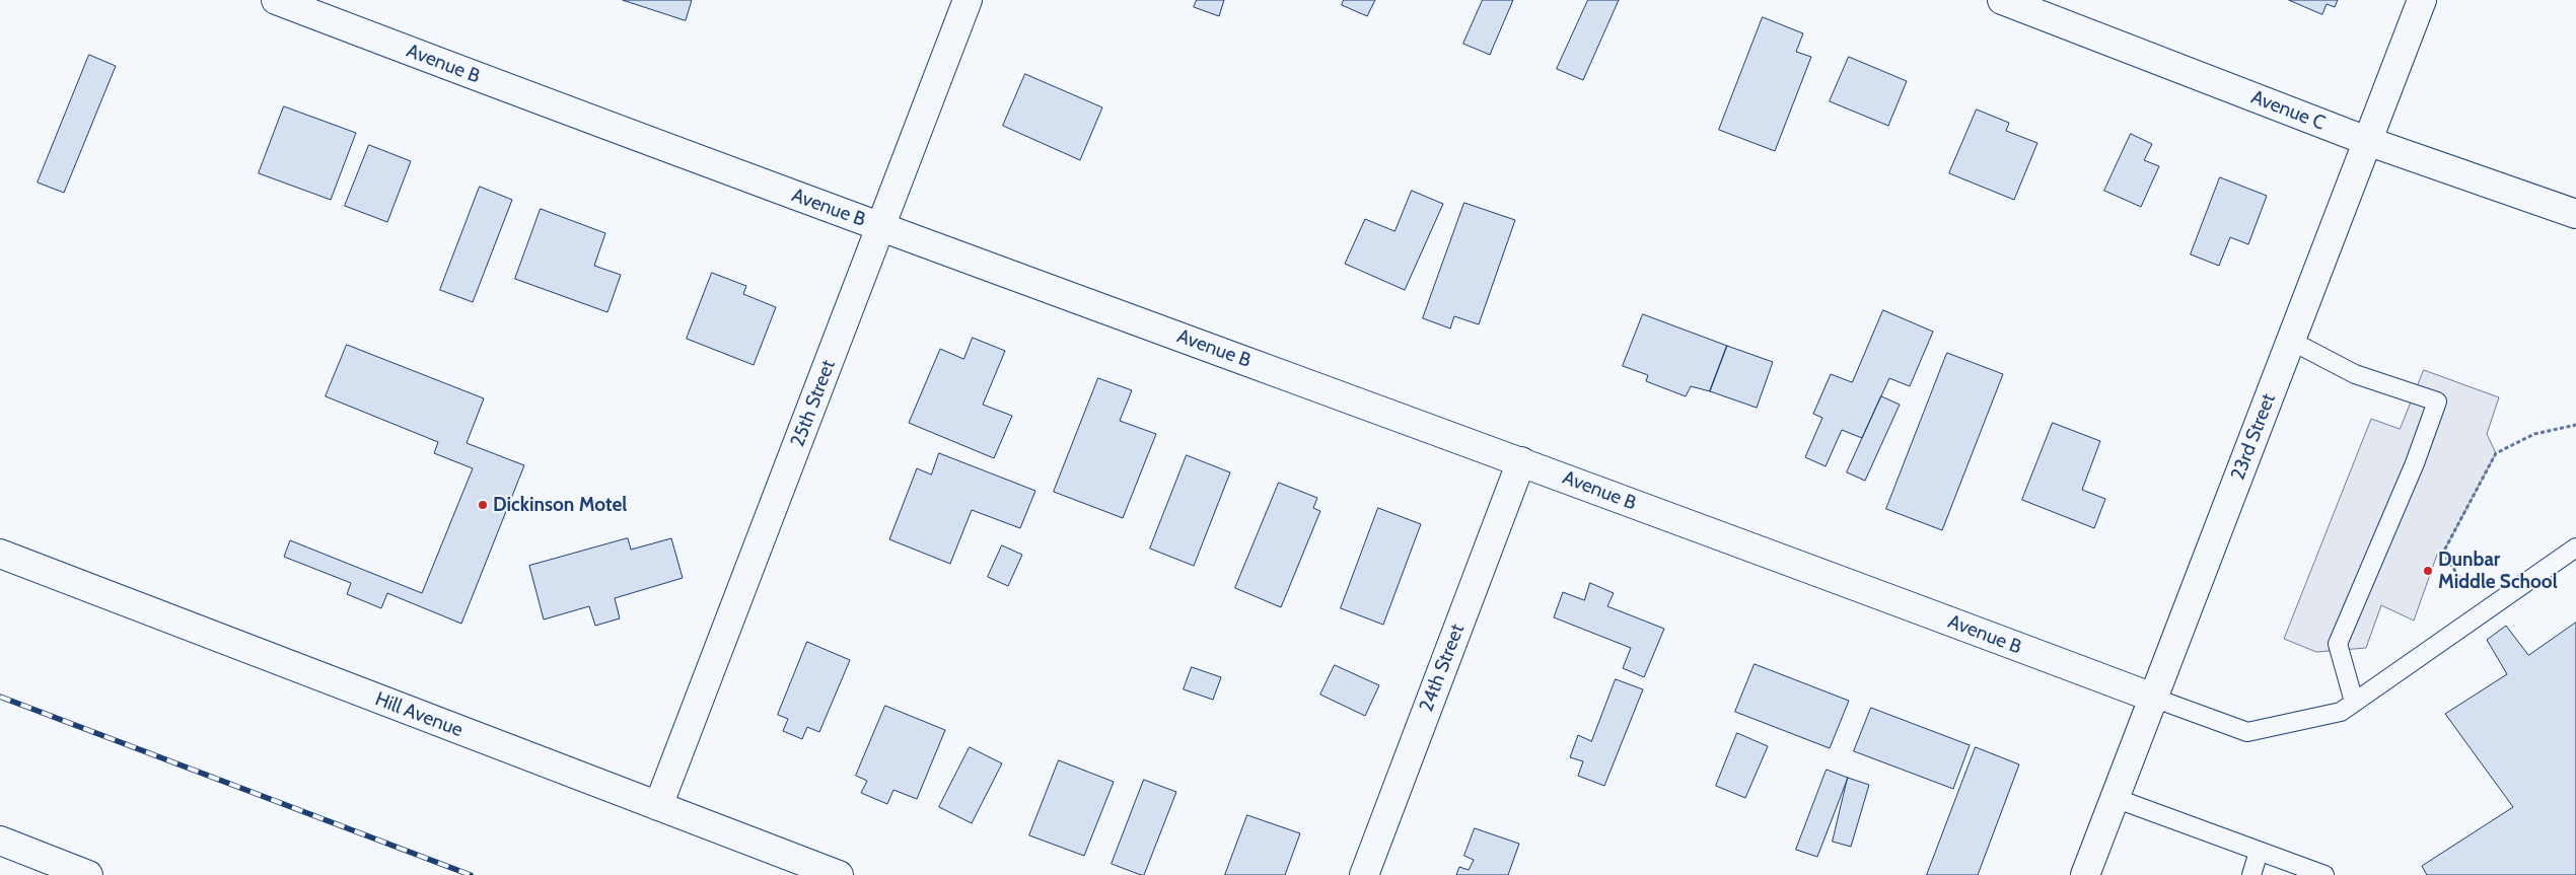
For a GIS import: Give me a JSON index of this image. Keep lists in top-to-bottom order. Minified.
{"streets":{"street":["Avenue B","Avenue C","25th Street","23rd Street","24th Street","Hill Avenue"]},"crossings":[["Avenue B","25th Street"],["Avenue B","23rd Street"],["Avenue B","24th Street"],["Avenue C","23rd Street"],["25th Street","Hill Avenue"]],"places":["Dickinson Motel","Dunbar Middle School"]}
